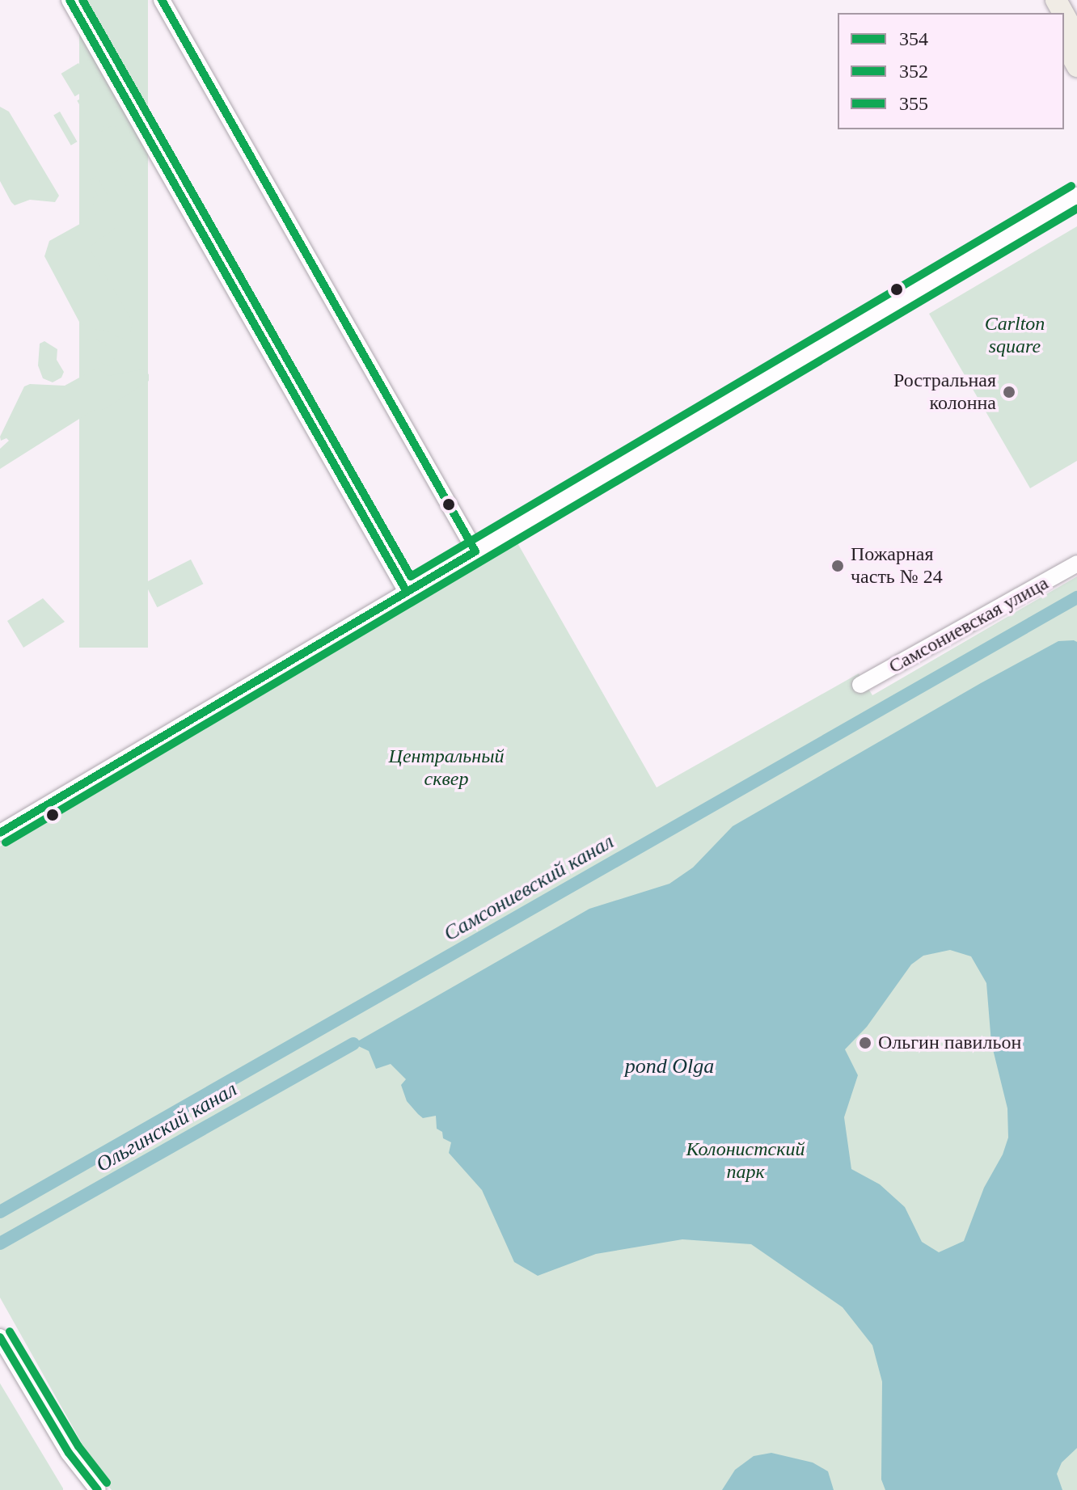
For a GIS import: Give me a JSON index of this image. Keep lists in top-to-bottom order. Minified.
{"streets":{"street":["Самсониевская улица"]},"water":["Самсониевский канал","pond Olga","Ольгинский канал"],"parks":["Carlton square","Центральный сквер","Колонистский парк"],"places":["Ростральная колонна","Пожарная часть № 24","Ольгин павильон"],"lines":["transit line 354","transit line 355","transit line 352"],"legend":["354","352","355"]}
